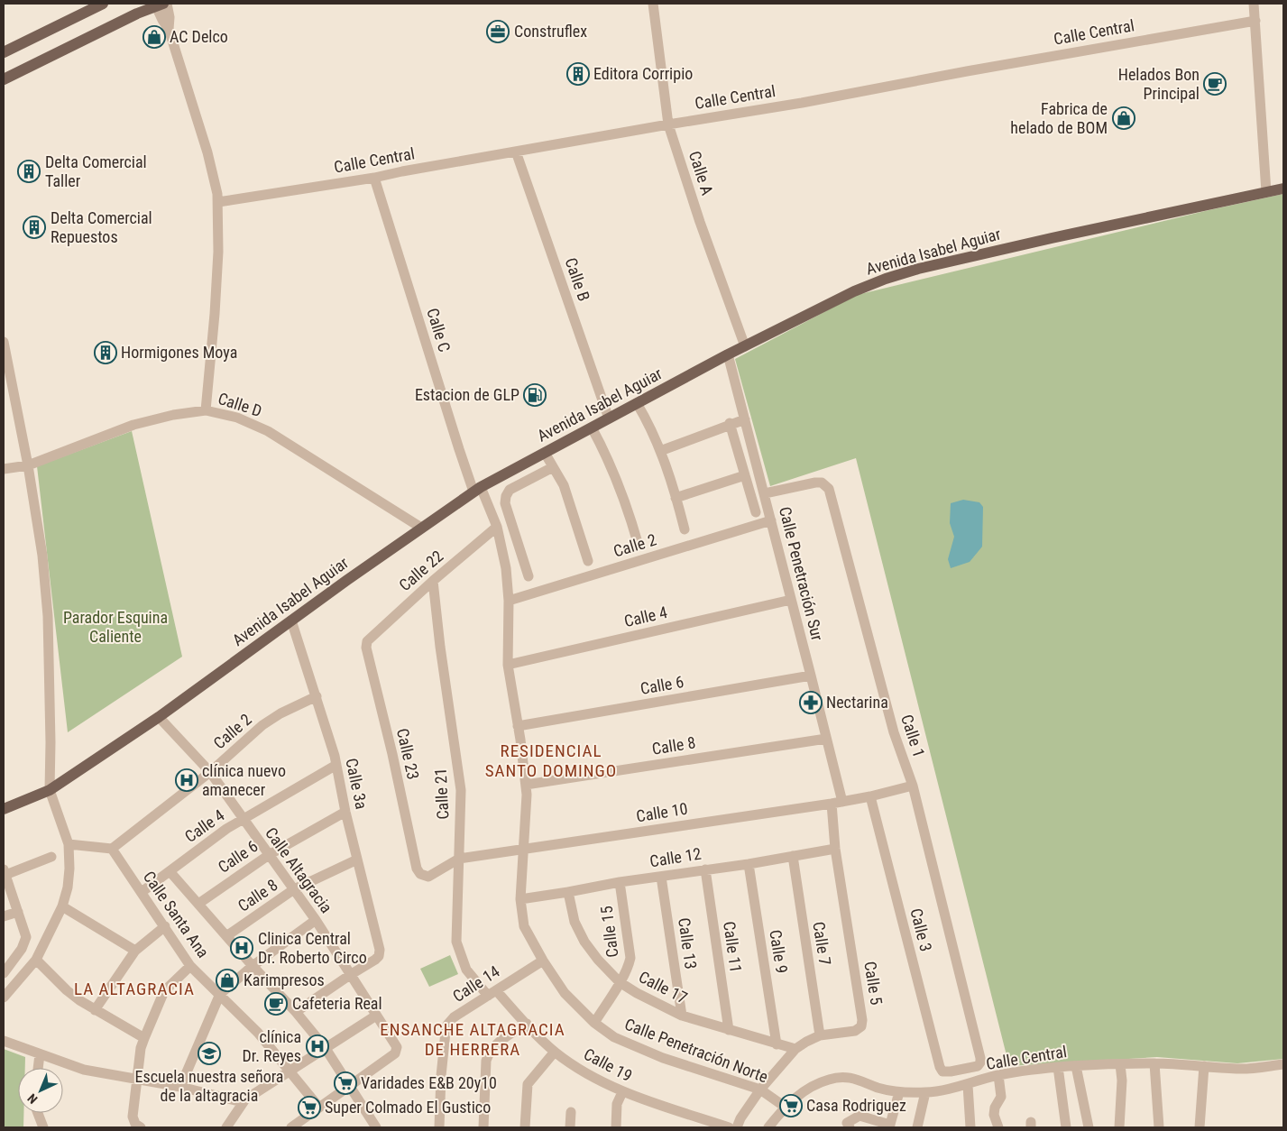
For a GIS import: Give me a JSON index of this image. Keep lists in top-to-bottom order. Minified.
{"streets":{"main road":["Avenida Isabel Aguiar"],"street":["Calle Central","Calle A","Calle B","Calle C","Calle D","Calle 2","Calle 22","Calle Penetración Sur","Calle 4","Calle 6","Calle 1","Calle 8","Calle 23","Calle 3a","Calle 21","Calle 10","Calle 12","Calle Altagracia","Calle Santa Ana","Calle 3","Calle 15","Calle 13","Calle 7","Calle 11","Calle 9","Calle 5","Calle 14","Calle 17","Calle Penetración Norte","Calle 19"]},"crossings":[["Calle Central","Calle A"],["Calle Central","Calle B"],["Calle Central","Calle C"],["Calle Central","Calle Penetración Norte"],["Calle A","Avenida Isabel Aguiar"],["Avenida Isabel Aguiar","Calle B"],["Avenida Isabel Aguiar","Calle C"],["Avenida Isabel Aguiar","Calle D"],["Avenida Isabel Aguiar","Calle Penetración Sur"],["Avenida Isabel Aguiar","Calle 3a"],["Avenida Isabel Aguiar","Calle Altagracia"],["Avenida Isabel Aguiar","Calle Penetración Norte"],["Calle C","Calle Penetración Norte"],["Calle 2","Calle Penetración Sur"],["Calle 2","Calle 3a"],["Calle 2","Calle Altagracia"],["Calle 2","Calle Santa Ana"],["Calle 2","Calle Penetración Norte"],["Calle 22","Calle 23"],["Calle 22","Calle 21"],["Calle 22","Calle Penetración Norte"],["Calle Penetración Sur","Calle 4"],["Calle Penetración Sur","Calle 6"],["Calle Penetración Sur","Calle 1"],["Calle Penetración Sur","Calle 8"],["Calle Penetración Sur","Calle 10"],["Calle Penetración Sur","Calle 5"],["Calle 4","Calle 3a"],["Calle 4","Calle Altagracia"],["Calle 4","Calle Santa Ana"],["Calle 4","Calle Penetración Norte"],["Calle 6","Calle 3a"],["Calle 6","Calle Altagracia"],["Calle 6","Calle Penetración Norte"],["Calle 1","Calle 10"],["Calle 1","Calle 3"],["Calle 8","Calle 3a"],["Calle 8","Calle Altagracia"],["Calle 8","Calle Penetración Norte"],["Calle 23","Calle 10"],["Calle 3a","Calle Altagracia"],["Calle 21","Calle 10"],["Calle 21","Calle 14"],["Calle 21","Calle 19"],["Calle 10","Calle 3"],["Calle 10","Calle 5"],["Calle 10","Calle Penetración Norte"],["Calle 12","Calle 15"],["Calle 12","Calle 13"],["Calle 12","Calle 7"],["Calle 12","Calle 11"],["Calle 12","Calle 9"],["Calle 12","Calle 5"],["Calle 12","Calle 17"],["Calle 12","Calle Penetración Norte"],["Calle 15","Calle 17"],["Calle 15","Calle Penetración Norte"],["Calle 13","Calle 17"],["Calle 7","Calle 5"],["Calle 11","Calle 17"],["Calle 9","Calle 17"],["Calle 5","Calle 17"],["Calle 5","Calle Penetración Norte"],["Calle 14","Calle Penetración Norte"],["Calle 14","Calle 19"]],"districts":["RESIDENCIAL SANTO DOMINGO","LA ALTAGRACIA","ENSANCHE ALTAGRACIA DE HERRERA"],"parks":["Parador Esquina Caliente"],"places":{"office":["Construflex"],"shop":["AC Delco","Fabrica de helado de BOM","Karimpresos"],"building":["Editora Corripio","Delta Comercial Taller","Delta Comercial Repuestos","Hormigones Moya"],"cafe":["Helados Bon Principal","Cafeteria Real"],"fuel station":["Estacion de GLP"],"pharmacy":["Nectarina"],"hospital":["clínica nuevo amanecer","Clinica Central Dr. Roberto Circo","clínica Dr. Reyes"],"school or university":["Escuela nuestra señora de la altagracia"],"supermarket":["Varidades E&B 20y10","Casa Rodriguez","Super Colmado El Gustico"]},"north":"bottom left"}
